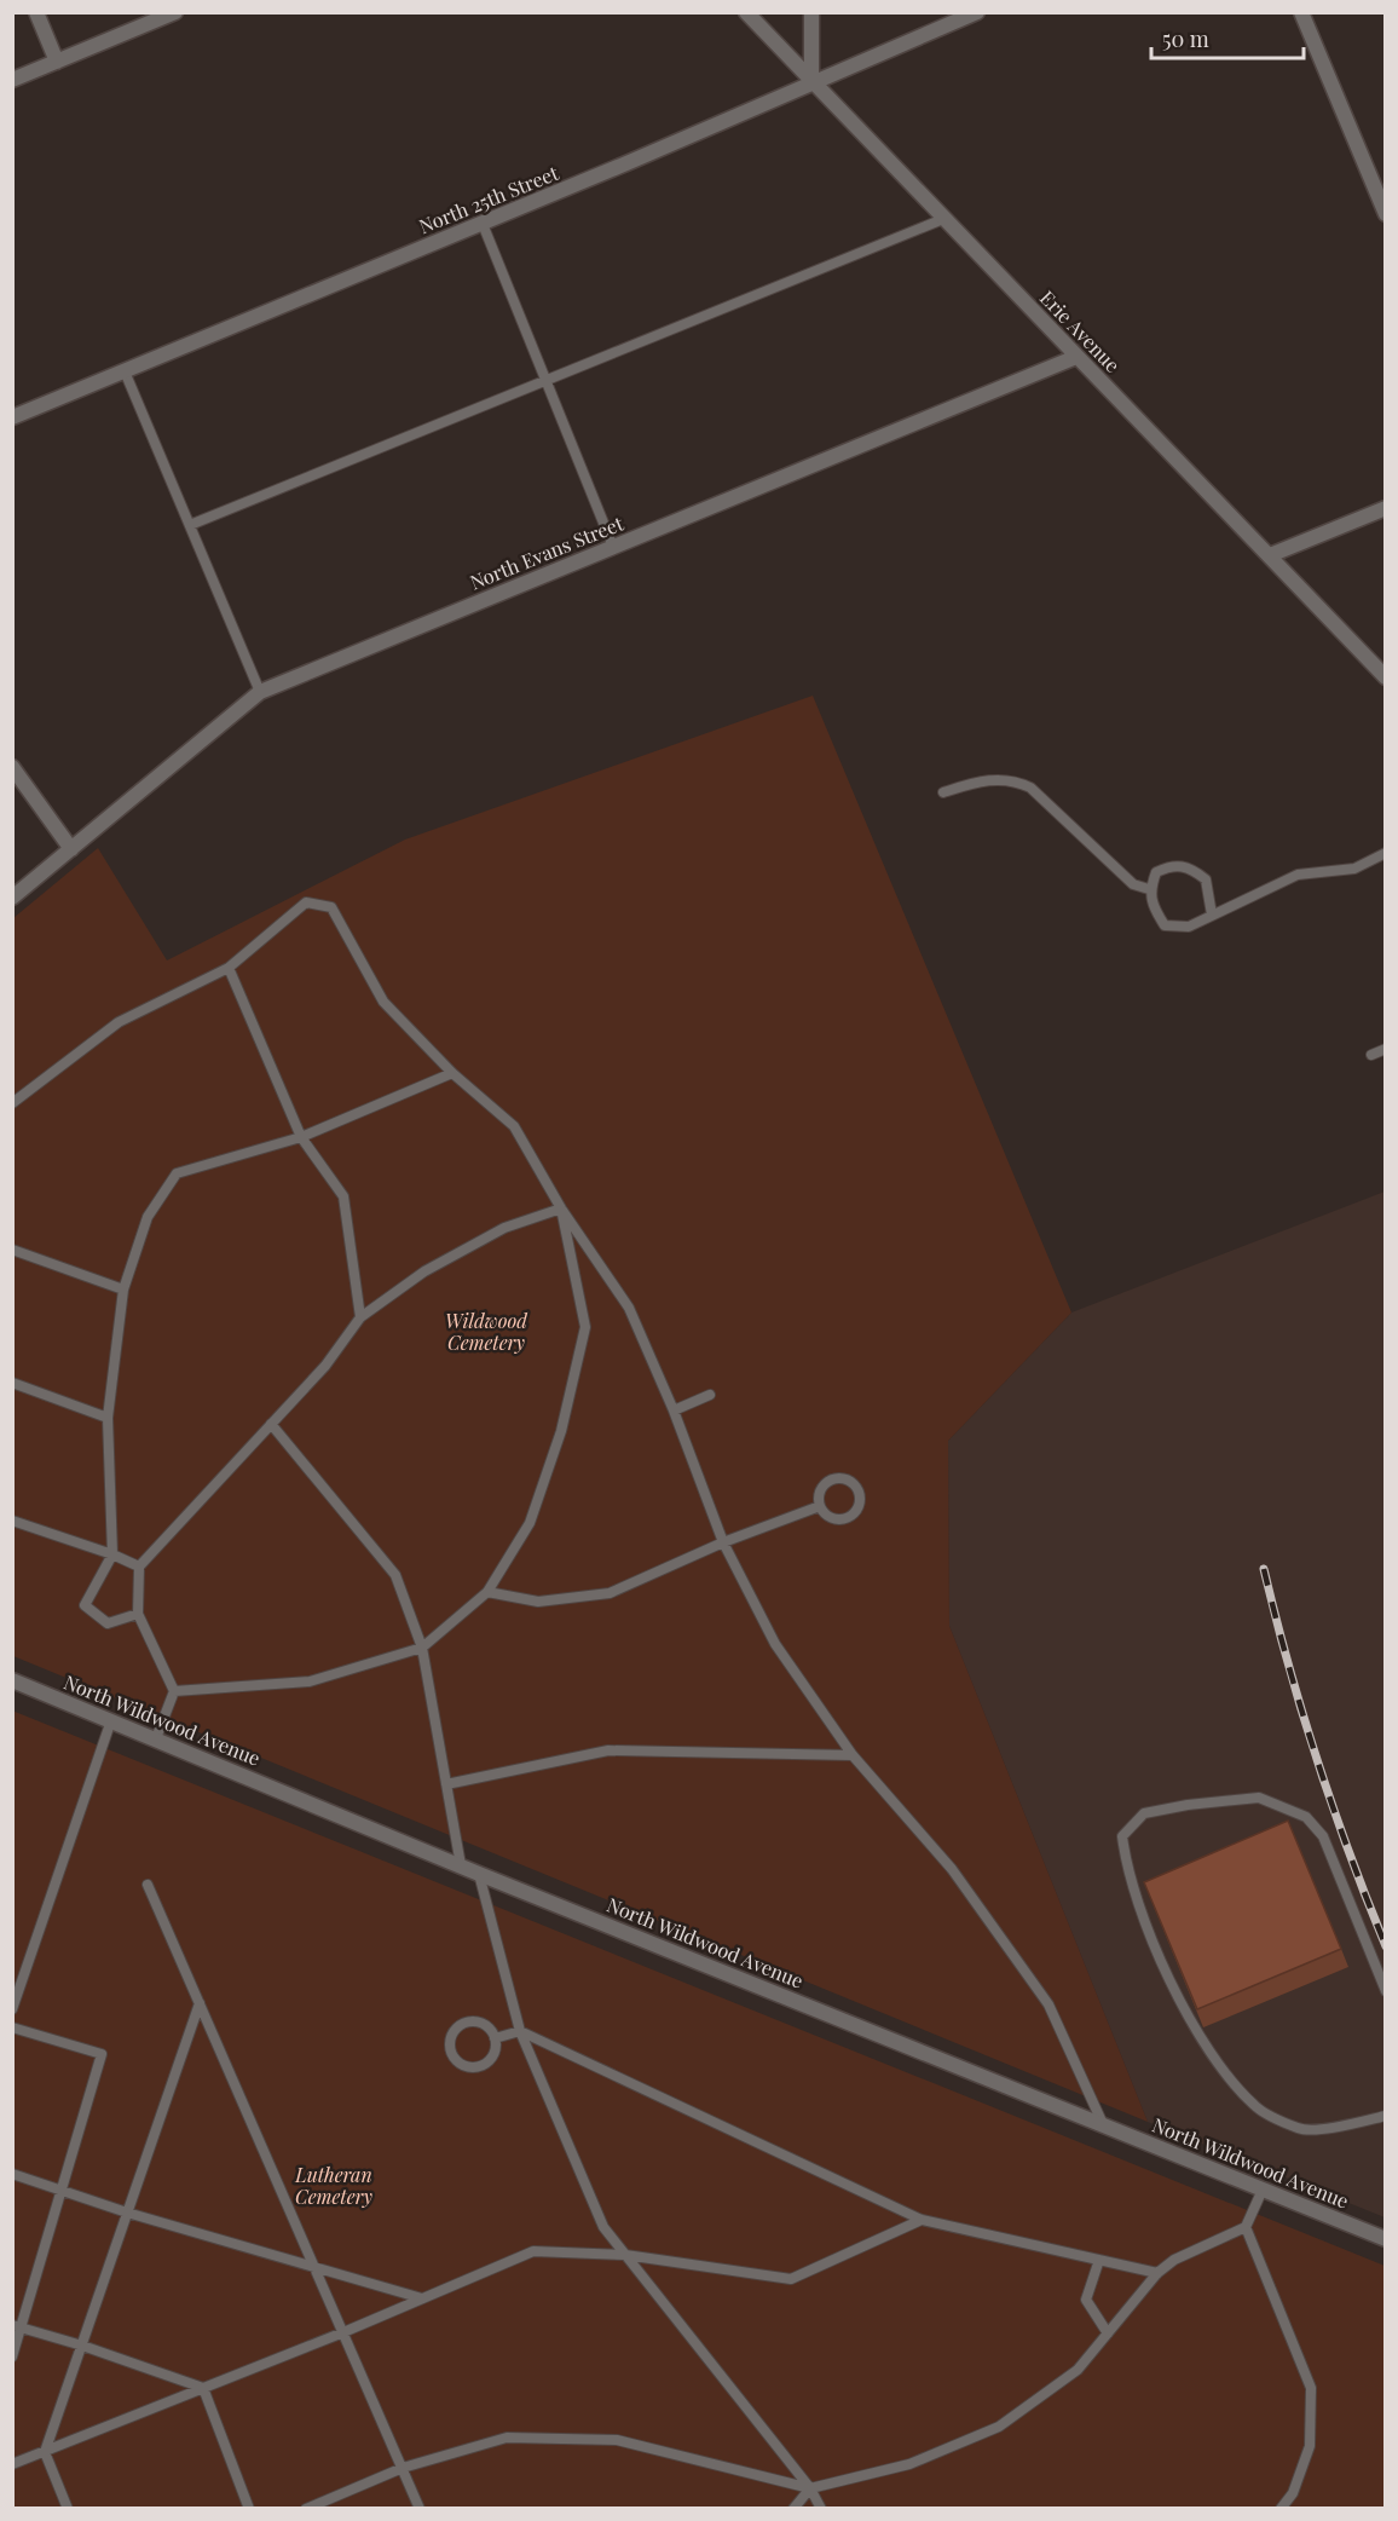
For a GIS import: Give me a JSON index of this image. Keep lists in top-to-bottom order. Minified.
{"streets":{"street":["North 25th Street","Erie Avenue","North Evans Street","North Wildwood Avenue"]},"crossings":[["North 25th Street","Erie Avenue"],["Erie Avenue","North Evans Street"]],"parks":["Wildwood Cemetery","Lutheran Cemetery"],"scale_bar":"50 m"}
